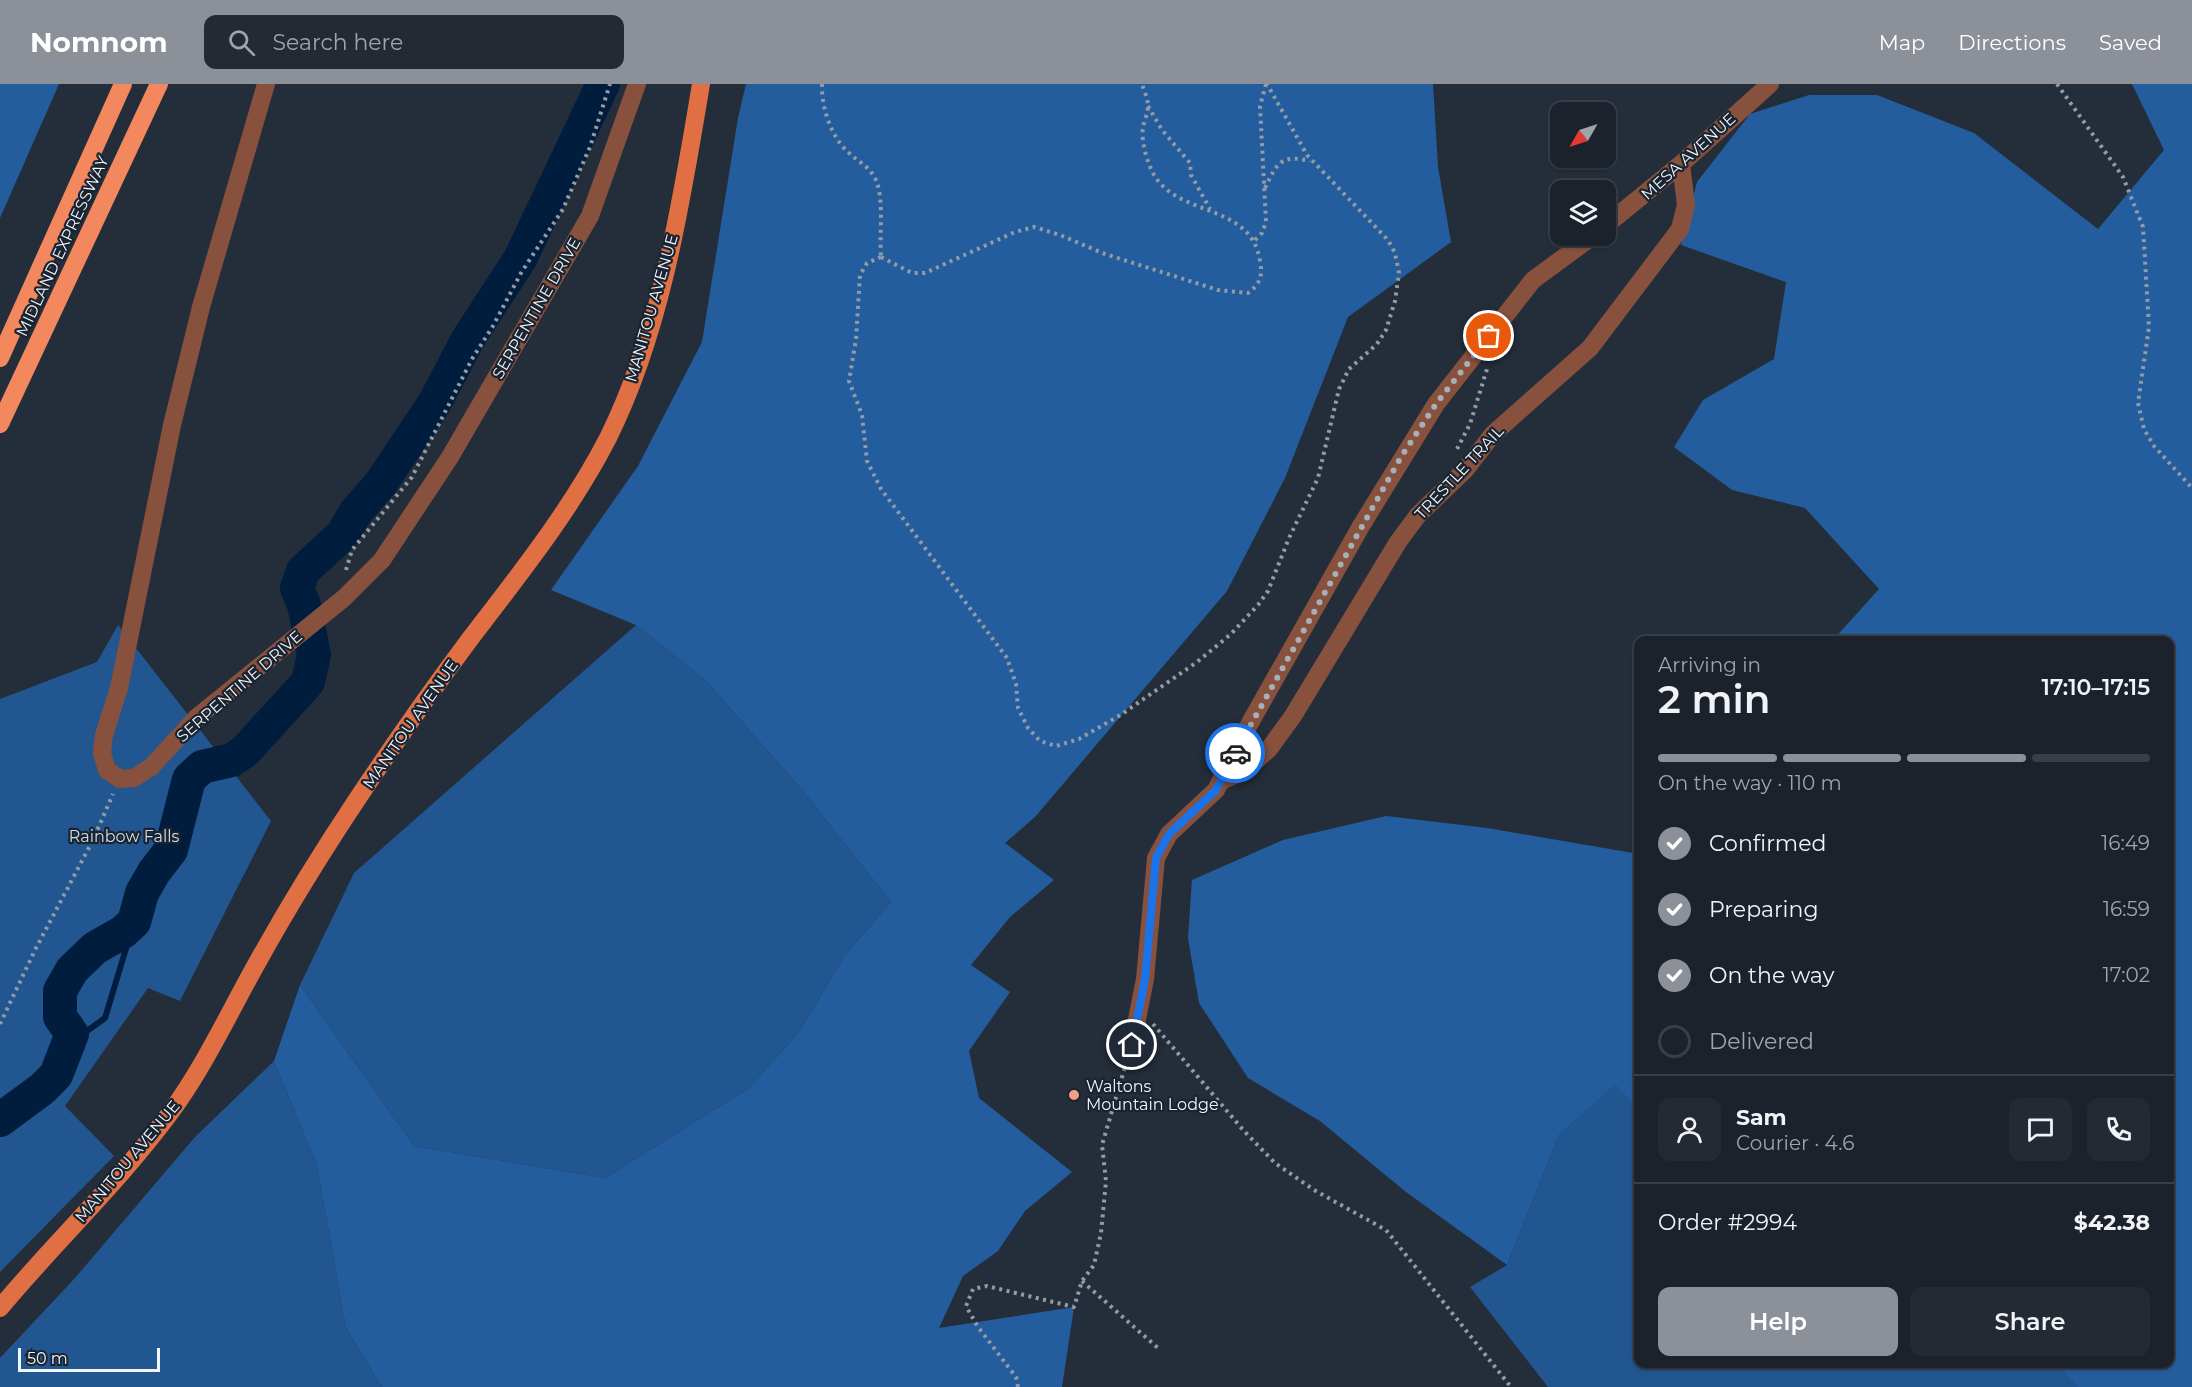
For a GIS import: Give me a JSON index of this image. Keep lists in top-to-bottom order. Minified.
{"streets":{"highway":["MIDLAND EXPRESSWAY"],"main road":["MANITOU AVENUE"],"street":["MESA AVENUE","SERPENTINE DRIVE","TRESTLE TRAIL"]},"crossings":[["MESA AVENUE","TRESTLE TRAIL"]],"parks":["Rainbow Falls"],"places":["Waltons Mountain Lodge"],"scale_bar":"50 m","north":"bottom left","page":{"header":"Nomnom","search":"Search here","nav":["Map","Directions","Saved"],"heading":["2 min","Arriving in","17:10–17:15"],"panel":["Sam","Courier · 4.6","Order #2994","$42.38"],"bar":"On the way · 110 m","list":[["Confirmed","16:49"],["Preparing","16:59"],["On the way","17:02"],"Delivered"],"buttons":["Help","Share"],"scale":"50 m"}}
